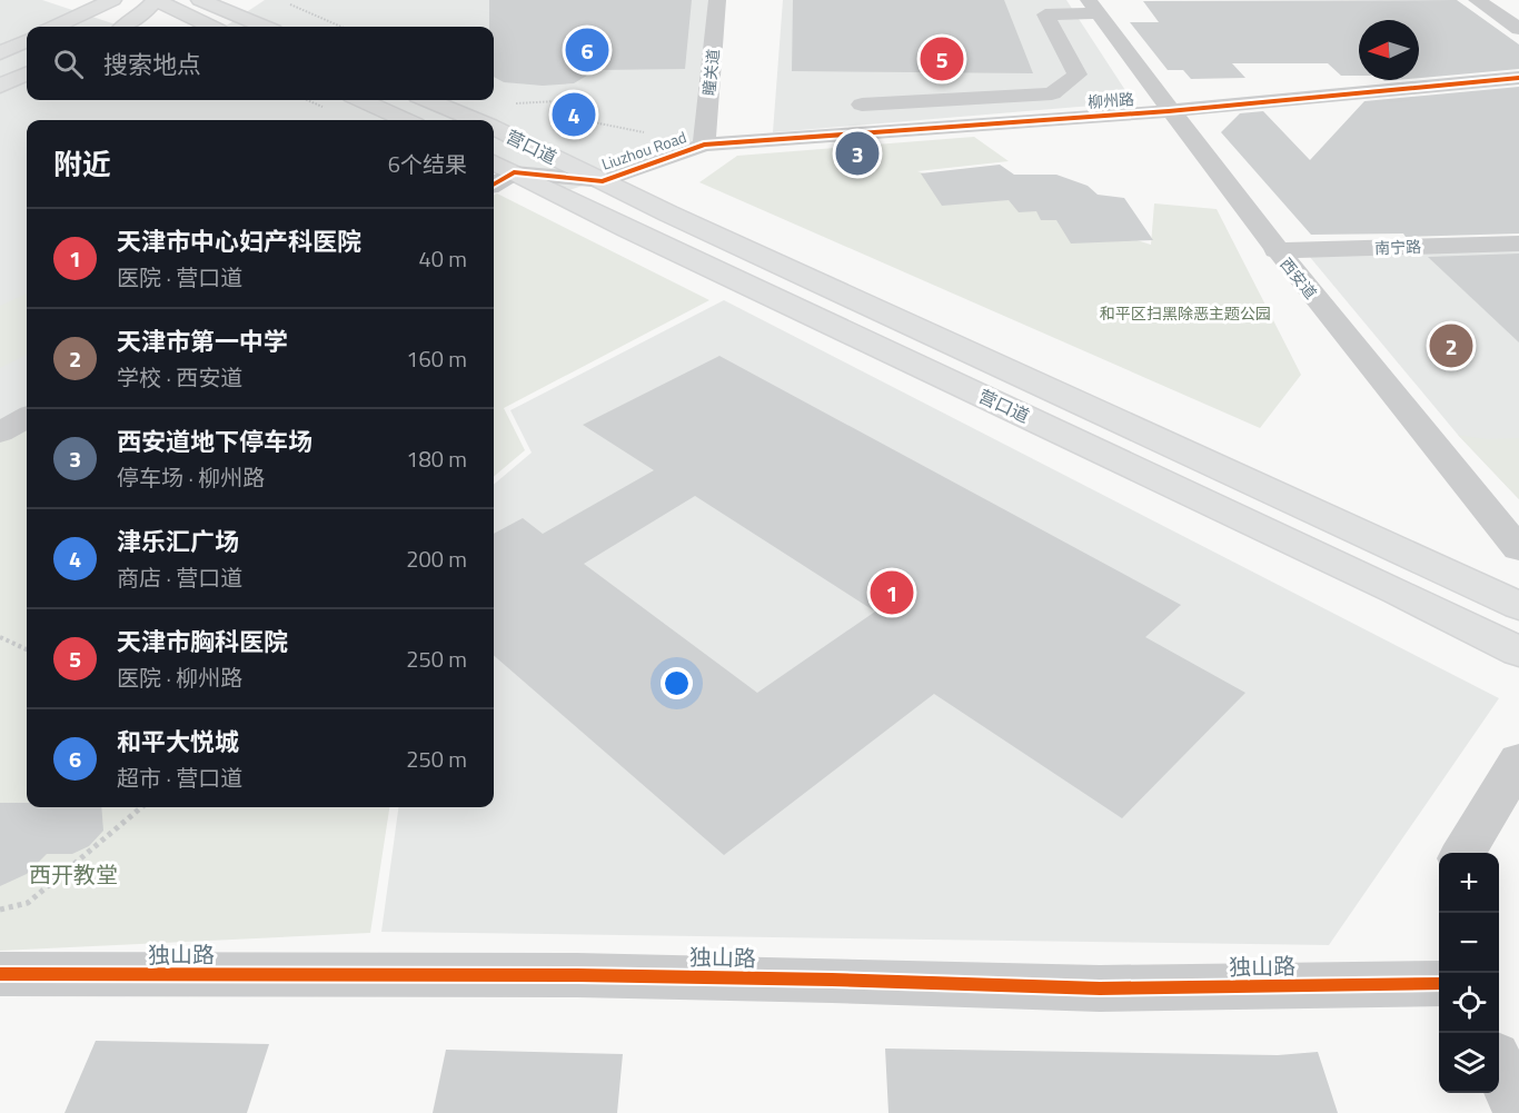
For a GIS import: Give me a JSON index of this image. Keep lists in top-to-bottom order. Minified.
{"streets":{"main road":["营口道"],"street":["瞳关道","柳州路","Liuzhou Road","南宁路","西安道","独山路"]},"crossings":[["瞳关道","柳州路"],["瞳关道","Liuzhou Road"],["柳州路","Liuzhou Road"],["柳州路","西安道"],["营口道","Liuzhou Road"],["南宁路","西安道"]],"parks":["和平区扫黑除恶主题公园","西开教堂"],"north":"left","page":{"pins":["6","5","4","3","2","1"],"search":"搜索地点","heading":["附近","6个结果"],"list":[{"mark":"1","name":"天津市中心妇产科医院","note":"医院 · 营口道","value":"40 m"},{"mark":"2","name":"天津市第一中学","note":"学校 · 西安道","value":"160 m"},{"mark":"3","name":"西安道地下停车场","note":"停车场 · 柳州路","value":"180 m"},{"mark":"4","name":"津乐汇广场","note":"商店 · 营口道","value":"200 m"},{"mark":"5","name":"天津市胸科医院","note":"医院 · 柳州路","value":"250 m"},{"mark":"6","name":"和平大悦城","note":"超市 · 营口道","value":"250 m"}],"map_buttons":["+","−"]}}
